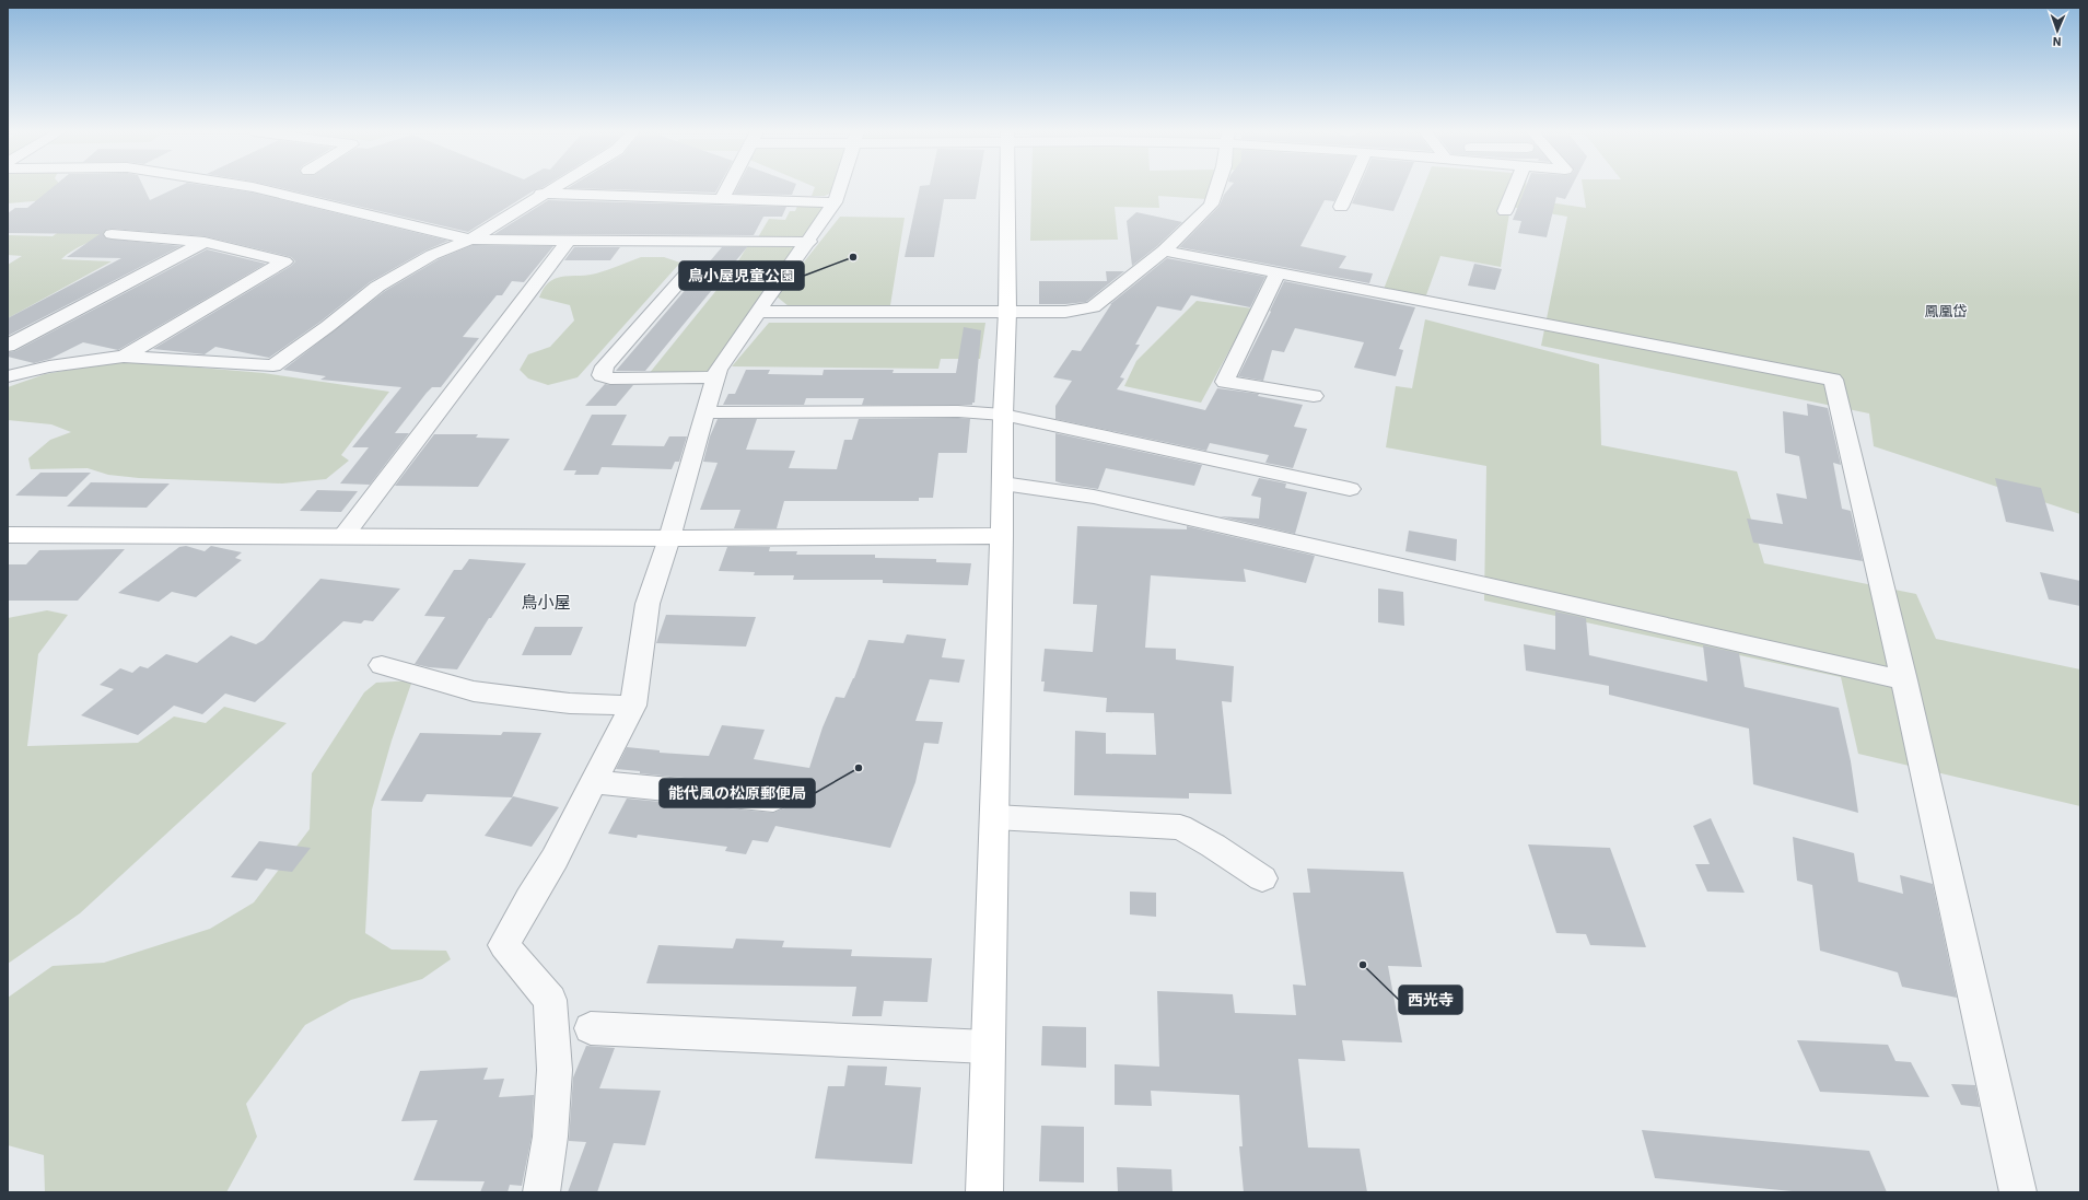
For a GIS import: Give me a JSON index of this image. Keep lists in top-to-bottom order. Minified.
{"districts":["鳳凰岱","鳥小屋"],"places":["鳥小屋児童公園","能代風の松原郵便局","西光寺"],"north":"bottom"}
